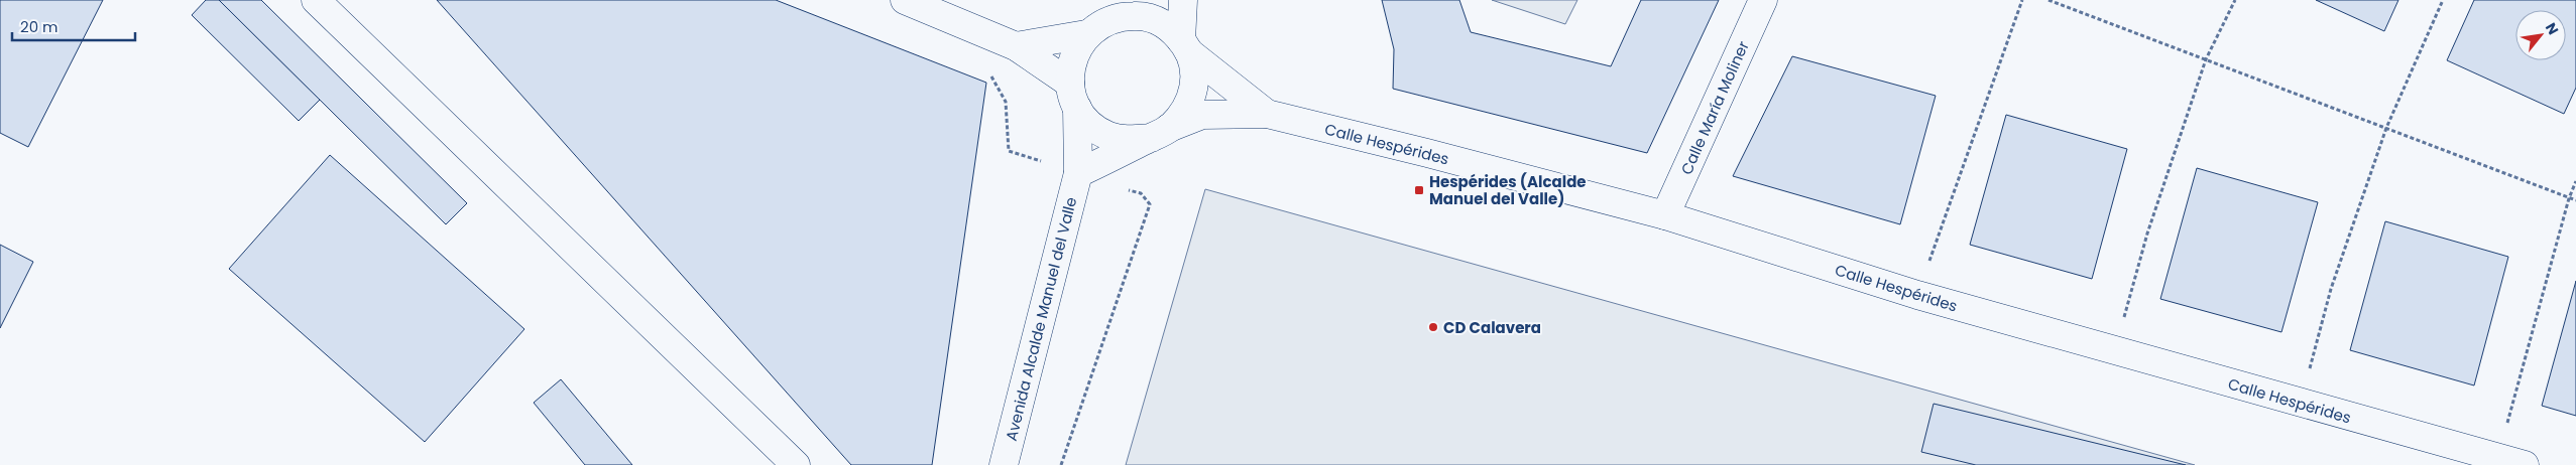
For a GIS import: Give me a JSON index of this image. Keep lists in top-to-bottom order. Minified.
{"streets":{"street":["Calle María Moliner","Calle Hespérides","Avenida Alcalde Manuel del Valle"]},"crossings":[["Calle María Moliner","Calle Hespérides"],["Calle Hespérides","Avenida Alcalde Manuel del Valle"]],"places":{"transit":["Hespérides (Alcalde Manuel del Valle)"],"other":["CD Calavera"]},"scale_bar":"20 m","north":"top right"}
